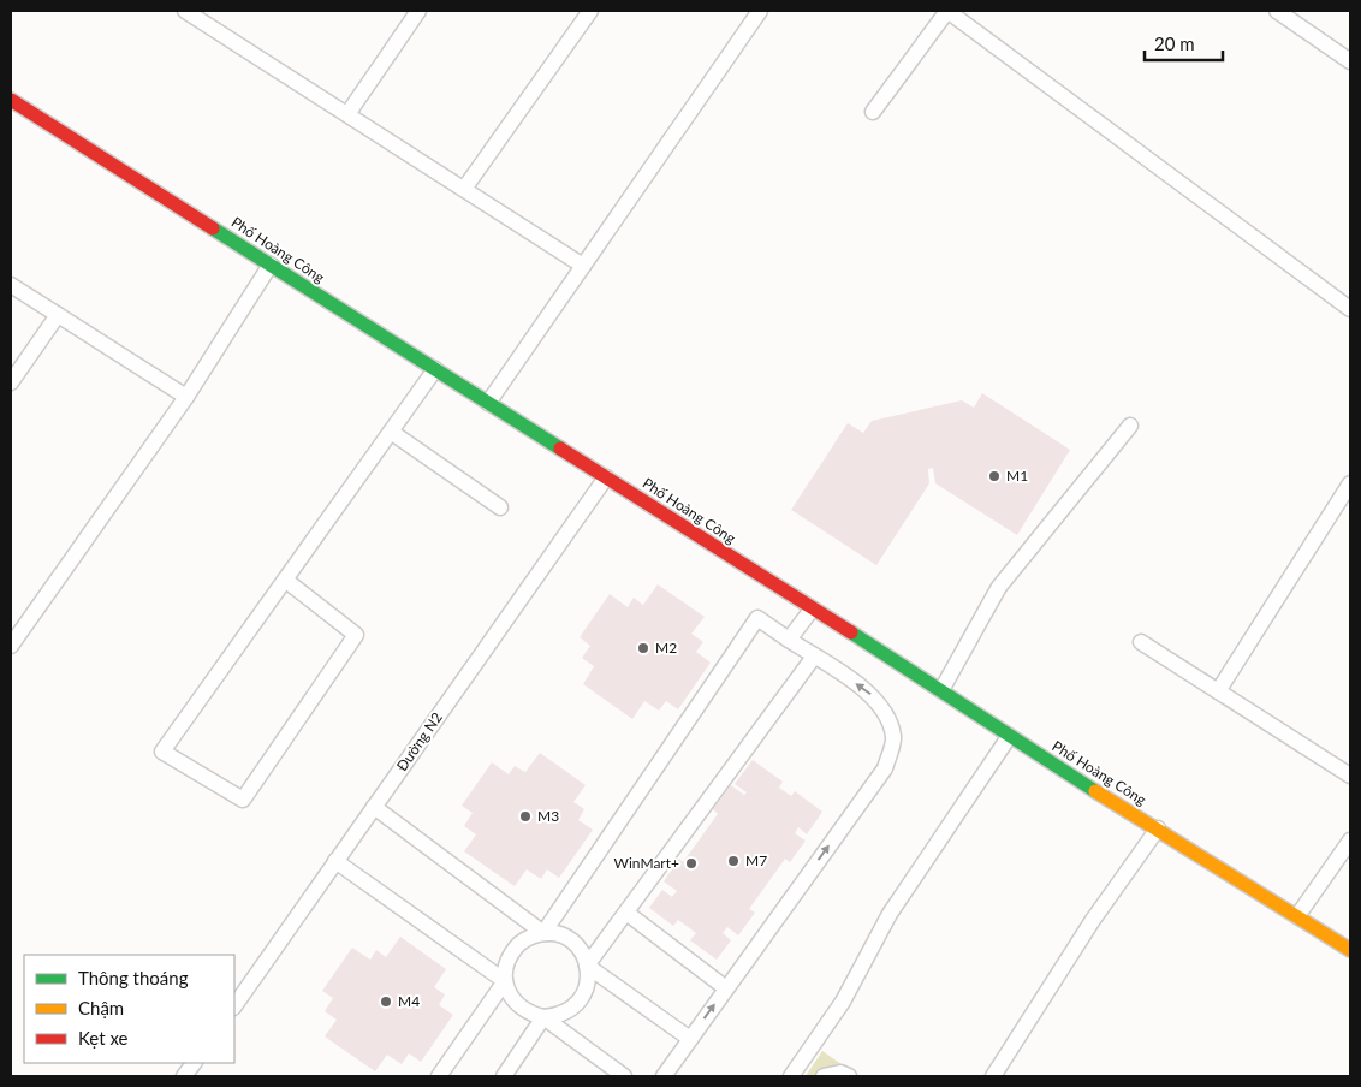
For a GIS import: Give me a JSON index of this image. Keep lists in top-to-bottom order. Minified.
{"streets":{"street":["Phố Hoàng Công"],"lane":["Đường N2"]},"crossings":[["Phố Hoàng Công","Đường N2"]],"places":["M1","M2","M3","M7","WinMart+","M4"],"legend":["Thông thoáng","Chậm","Kẹt xe"],"scale_bar":"20 m"}
